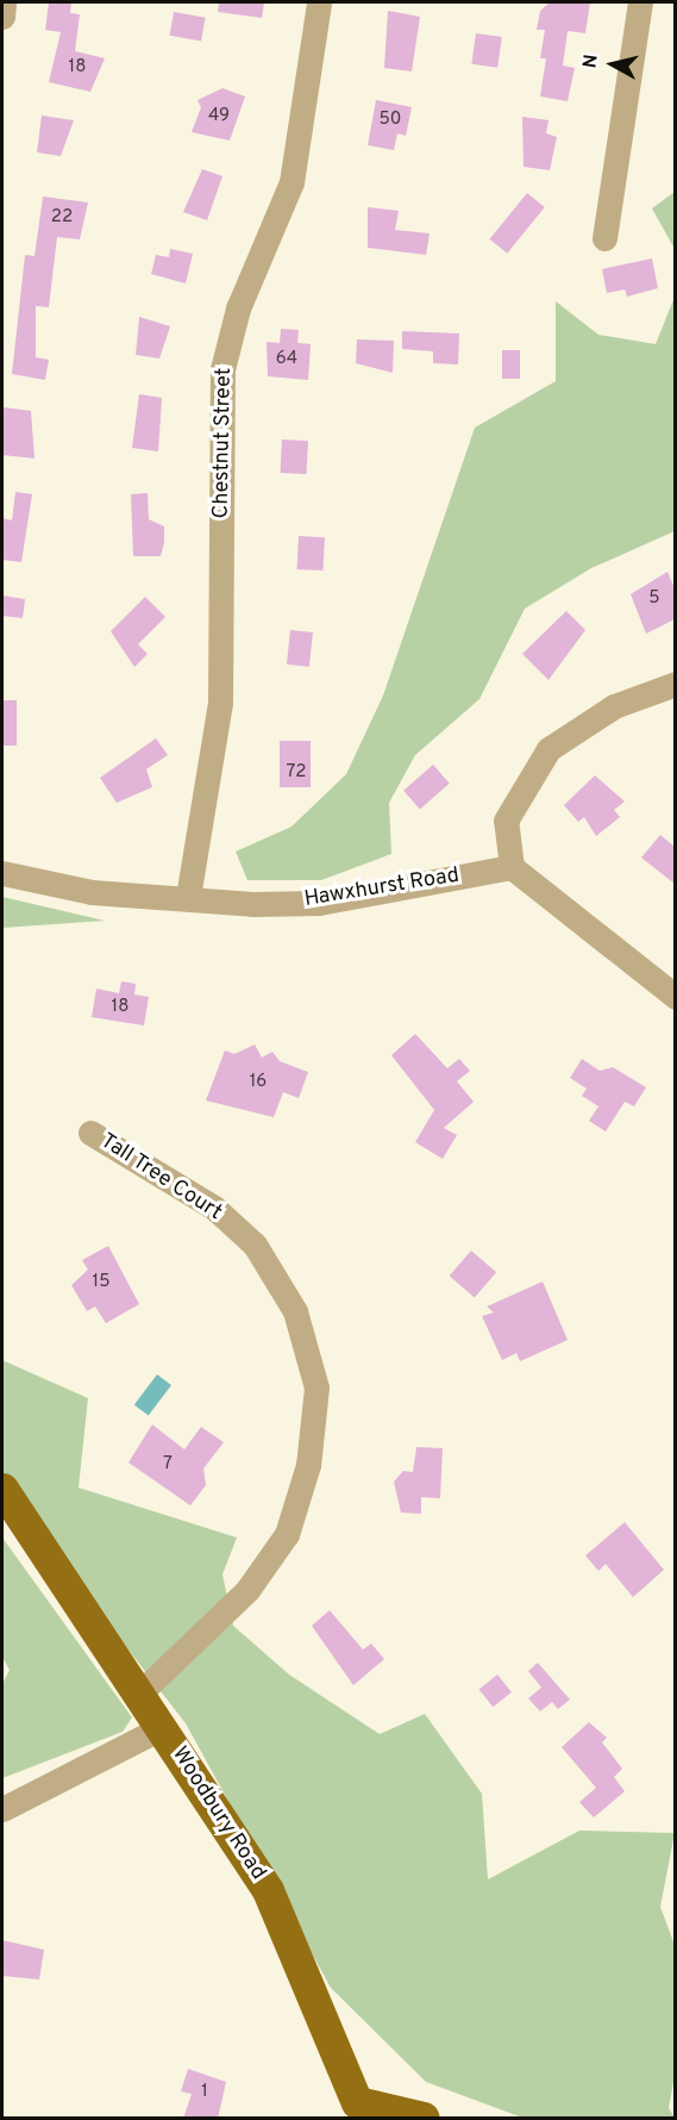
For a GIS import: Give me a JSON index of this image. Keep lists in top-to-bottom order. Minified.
{"streets":{"main road":["Woodbury Road"],"street":["Chestnut Street","Hawxhurst Road","Tall Tree Court"]},"crossings":[["Chestnut Street","Hawxhurst Road"],["Tall Tree Court","Woodbury Road"]],"house_numbers":["18","49","50","22","64","5","72","18","16","15","7","1"],"north":"left"}
